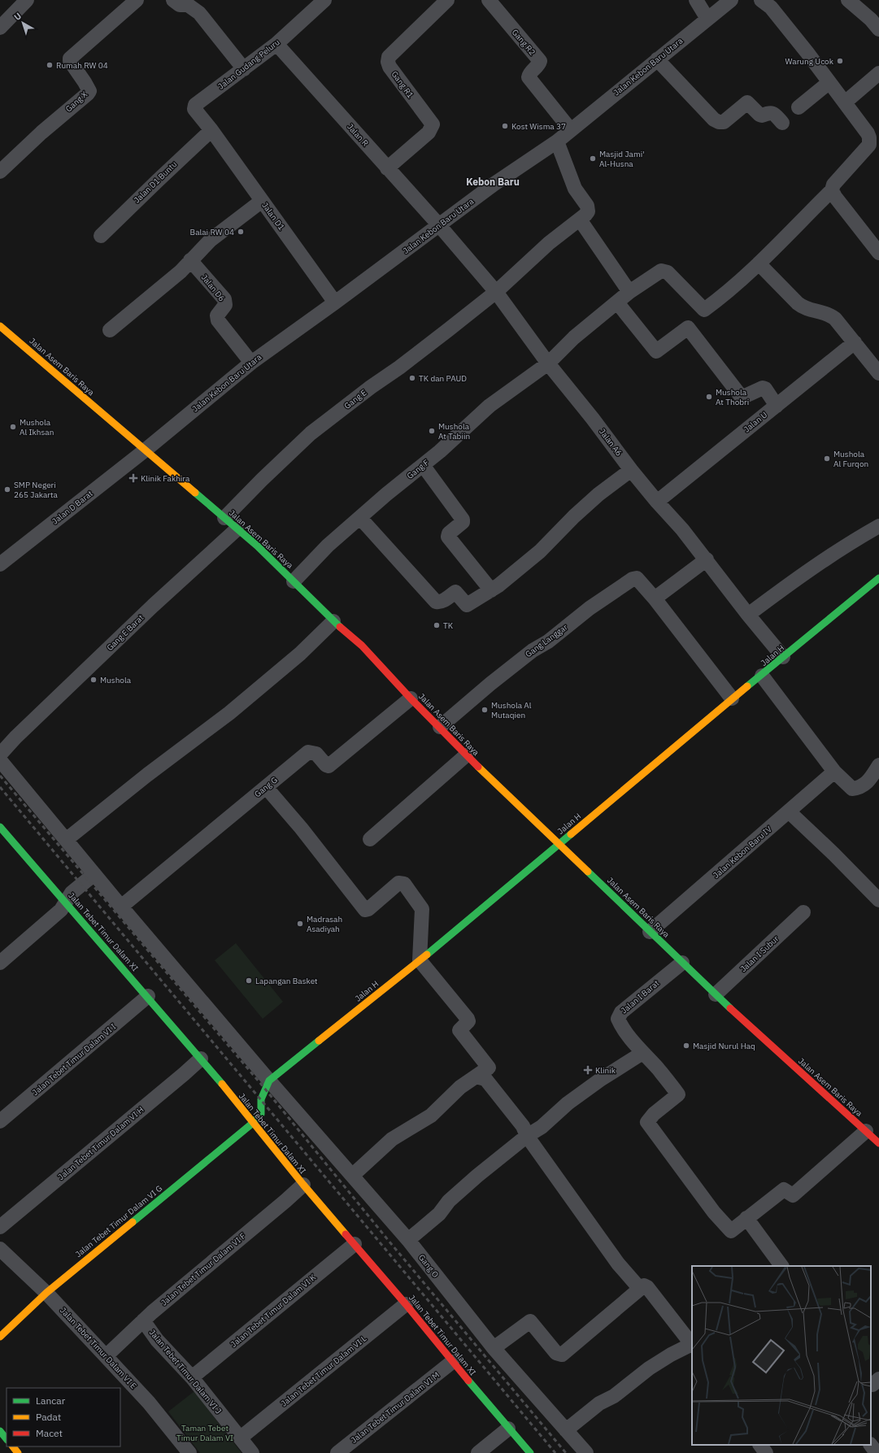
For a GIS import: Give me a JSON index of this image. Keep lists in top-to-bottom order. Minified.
{"streets":{"street":["Gang R2","Jalan Gudang Peluru","Jalan Kebon Baru Utara","Gang R1","Gang X","Jalan R","Jalan D1 Buntu","Jalan D1","Jalan D6","Jalan Asem Baris Raya","Gang E","Jalan U","Jalan A6","Gang F","Jalan D Barat","Gang E Barat","Gang Langgar","Jalan H","Gang G","Jalan Kebon Baru IV","Jalan Tebet Timur Dalam XI","Jalan I Subur","Jalan I Barat","Jalan Tebet Timur Dalam VI I","Jalan Tebet Timur Dalam VI H","Jalan Tebet Timur Dalam VI G","Gang O","Jalan Tebet Timur Dalam VI F","Jalan Tebet Timur Dalam VI K","Jalan Tebet Timur Dalam VI E","Jalan Tebet Timur Dalam VI L","Jalan Tebet Timur Dalam VI J","Jalan Tebet Timur Dalam VI M"]},"crossings":[["Gang R2","Jalan Kebon Baru Utara"],["Jalan Gudang Peluru","Jalan R"],["Jalan Gudang Peluru","Jalan D1 Buntu"],["Jalan Gudang Peluru","Jalan D1"],["Jalan Kebon Baru Utara","Jalan R"],["Jalan Kebon Baru Utara","Jalan D1"],["Jalan Kebon Baru Utara","Jalan D6"],["Jalan Kebon Baru Utara","Jalan Asem Baris Raya"],["Jalan Kebon Baru Utara","Jalan A6"],["Jalan Kebon Baru Utara","Jalan D Barat"],["Gang R1","Jalan R"],["Jalan R","Jalan A6"],["Jalan D1 Buntu","Jalan D1"],["Jalan Asem Baris Raya","Gang E"],["Jalan Asem Baris Raya","Gang F"],["Jalan Asem Baris Raya","Jalan D Barat"],["Jalan Asem Baris Raya","Gang E Barat"],["Jalan Asem Baris Raya","Gang Langgar"],["Jalan Asem Baris Raya","Jalan H"],["Jalan Asem Baris Raya","Gang G"],["Jalan Asem Baris Raya","Jalan Kebon Baru IV"],["Jalan Asem Baris Raya","Jalan I Subur"],["Jalan Asem Baris Raya","Jalan I Barat"],["Gang E","Jalan A6"],["Jalan U","Jalan A6"],["Jalan A6","Gang F"],["Jalan A6","Jalan H"],["Jalan H","Gang O"],["Gang G","Gang O"],["Jalan Tebet Timur Dalam XI","Jalan Tebet Timur Dalam VI I"],["Jalan Tebet Timur Dalam XI","Jalan Tebet Timur Dalam VI H"],["Jalan Tebet Timur Dalam XI","Jalan Tebet Timur Dalam VI G"],["Jalan Tebet Timur Dalam XI","Jalan Tebet Timur Dalam VI F"],["Jalan Tebet Timur Dalam XI","Jalan Tebet Timur Dalam VI K"],["Jalan Tebet Timur Dalam XI","Jalan Tebet Timur Dalam VI L"],["Jalan Tebet Timur Dalam XI","Jalan Tebet Timur Dalam VI M"],["Jalan Tebet Timur Dalam VI G","Jalan Tebet Timur Dalam VI E"],["Jalan Tebet Timur Dalam VI F","Jalan Tebet Timur Dalam VI E"],["Jalan Tebet Timur Dalam VI F","Jalan Tebet Timur Dalam VI J"],["Jalan Tebet Timur Dalam VI K","Jalan Tebet Timur Dalam VI J"],["Jalan Tebet Timur Dalam VI L","Jalan Tebet Timur Dalam VI J"]],"districts":["Kebon Baru"],"parks":["Taman Tebet Timur Dalam VI"],"places":{"other":["Warung Ucok","Rumah RW 04","Kost Wisma 37","Masjid Jami' Al-Husna","Balai RW 04","TK dan PAUD","Mushola At Thobri","Mushola Al Ikhsan","Mushola At Tabiin","Mushola Al Furqon","SMP Negeri 265 Jakarta","TK","Mushola","Mushola Al Mutaqien","Madrasah Asadiyah","Lapangan Basket","Masjid Nurul Haq"],"health":["Klinik Fakhira","Klinik"]},"legend":["Lancar","Padat","Macet"],"north":"top left"}
